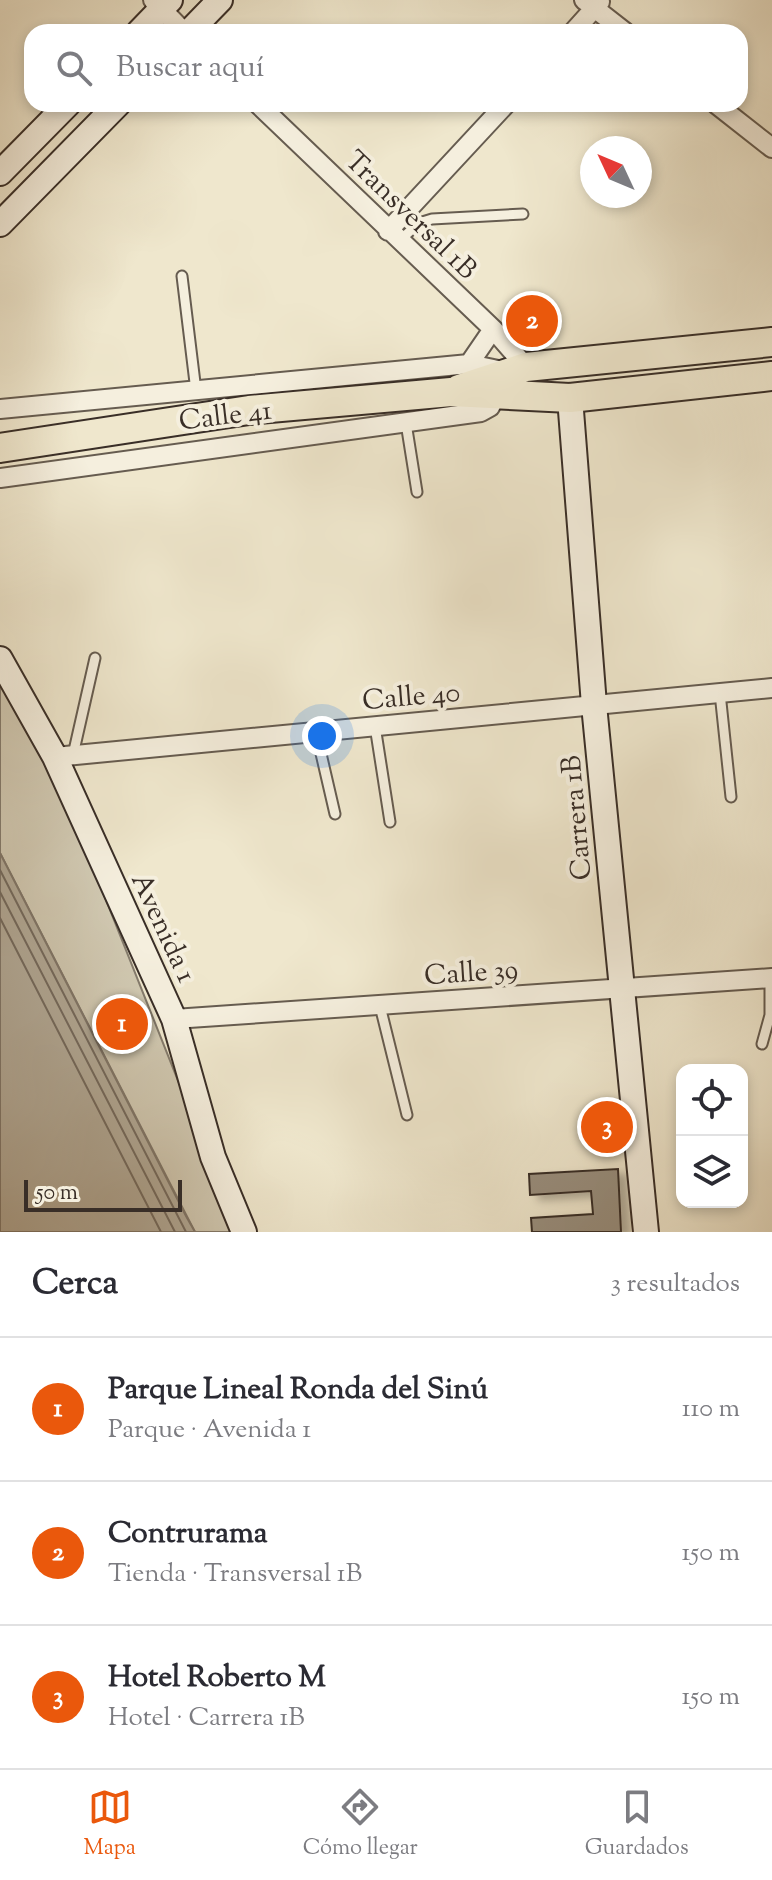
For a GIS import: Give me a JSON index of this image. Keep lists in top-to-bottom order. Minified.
{"streets":{"main road":["Calle 41"],"street":["Transversal 1B","Calle 40","Carrera 1B","Avenida 1","Calle 39"]},"crossings":[["Transversal 1B","Calle 41"],["Calle 41","Carrera 1B"],["Calle 40","Carrera 1B"],["Calle 40","Avenida 1"],["Carrera 1B","Calle 39"],["Avenida 1","Calle 39"]],"scale_bar":"50 m","north":"top left","page":{"search":"Buscar aquí","pins":["2","1","3"],"scale":"50 m","heading":["Cerca","3 resultados"],"list":[{"mark":"1","name":"Parque Lineal Ronda del Sinú","note":"Parque · Avenida 1","value":"110 m"},{"mark":"2","name":"Contrurama","note":"Tienda · Transversal 1B","value":"150 m"},{"mark":"3","name":"Hotel Roberto M","note":"Hotel · Carrera 1B","value":"150 m"}],"nav":["Mapa","Cómo llegar","Guardados"]}}
